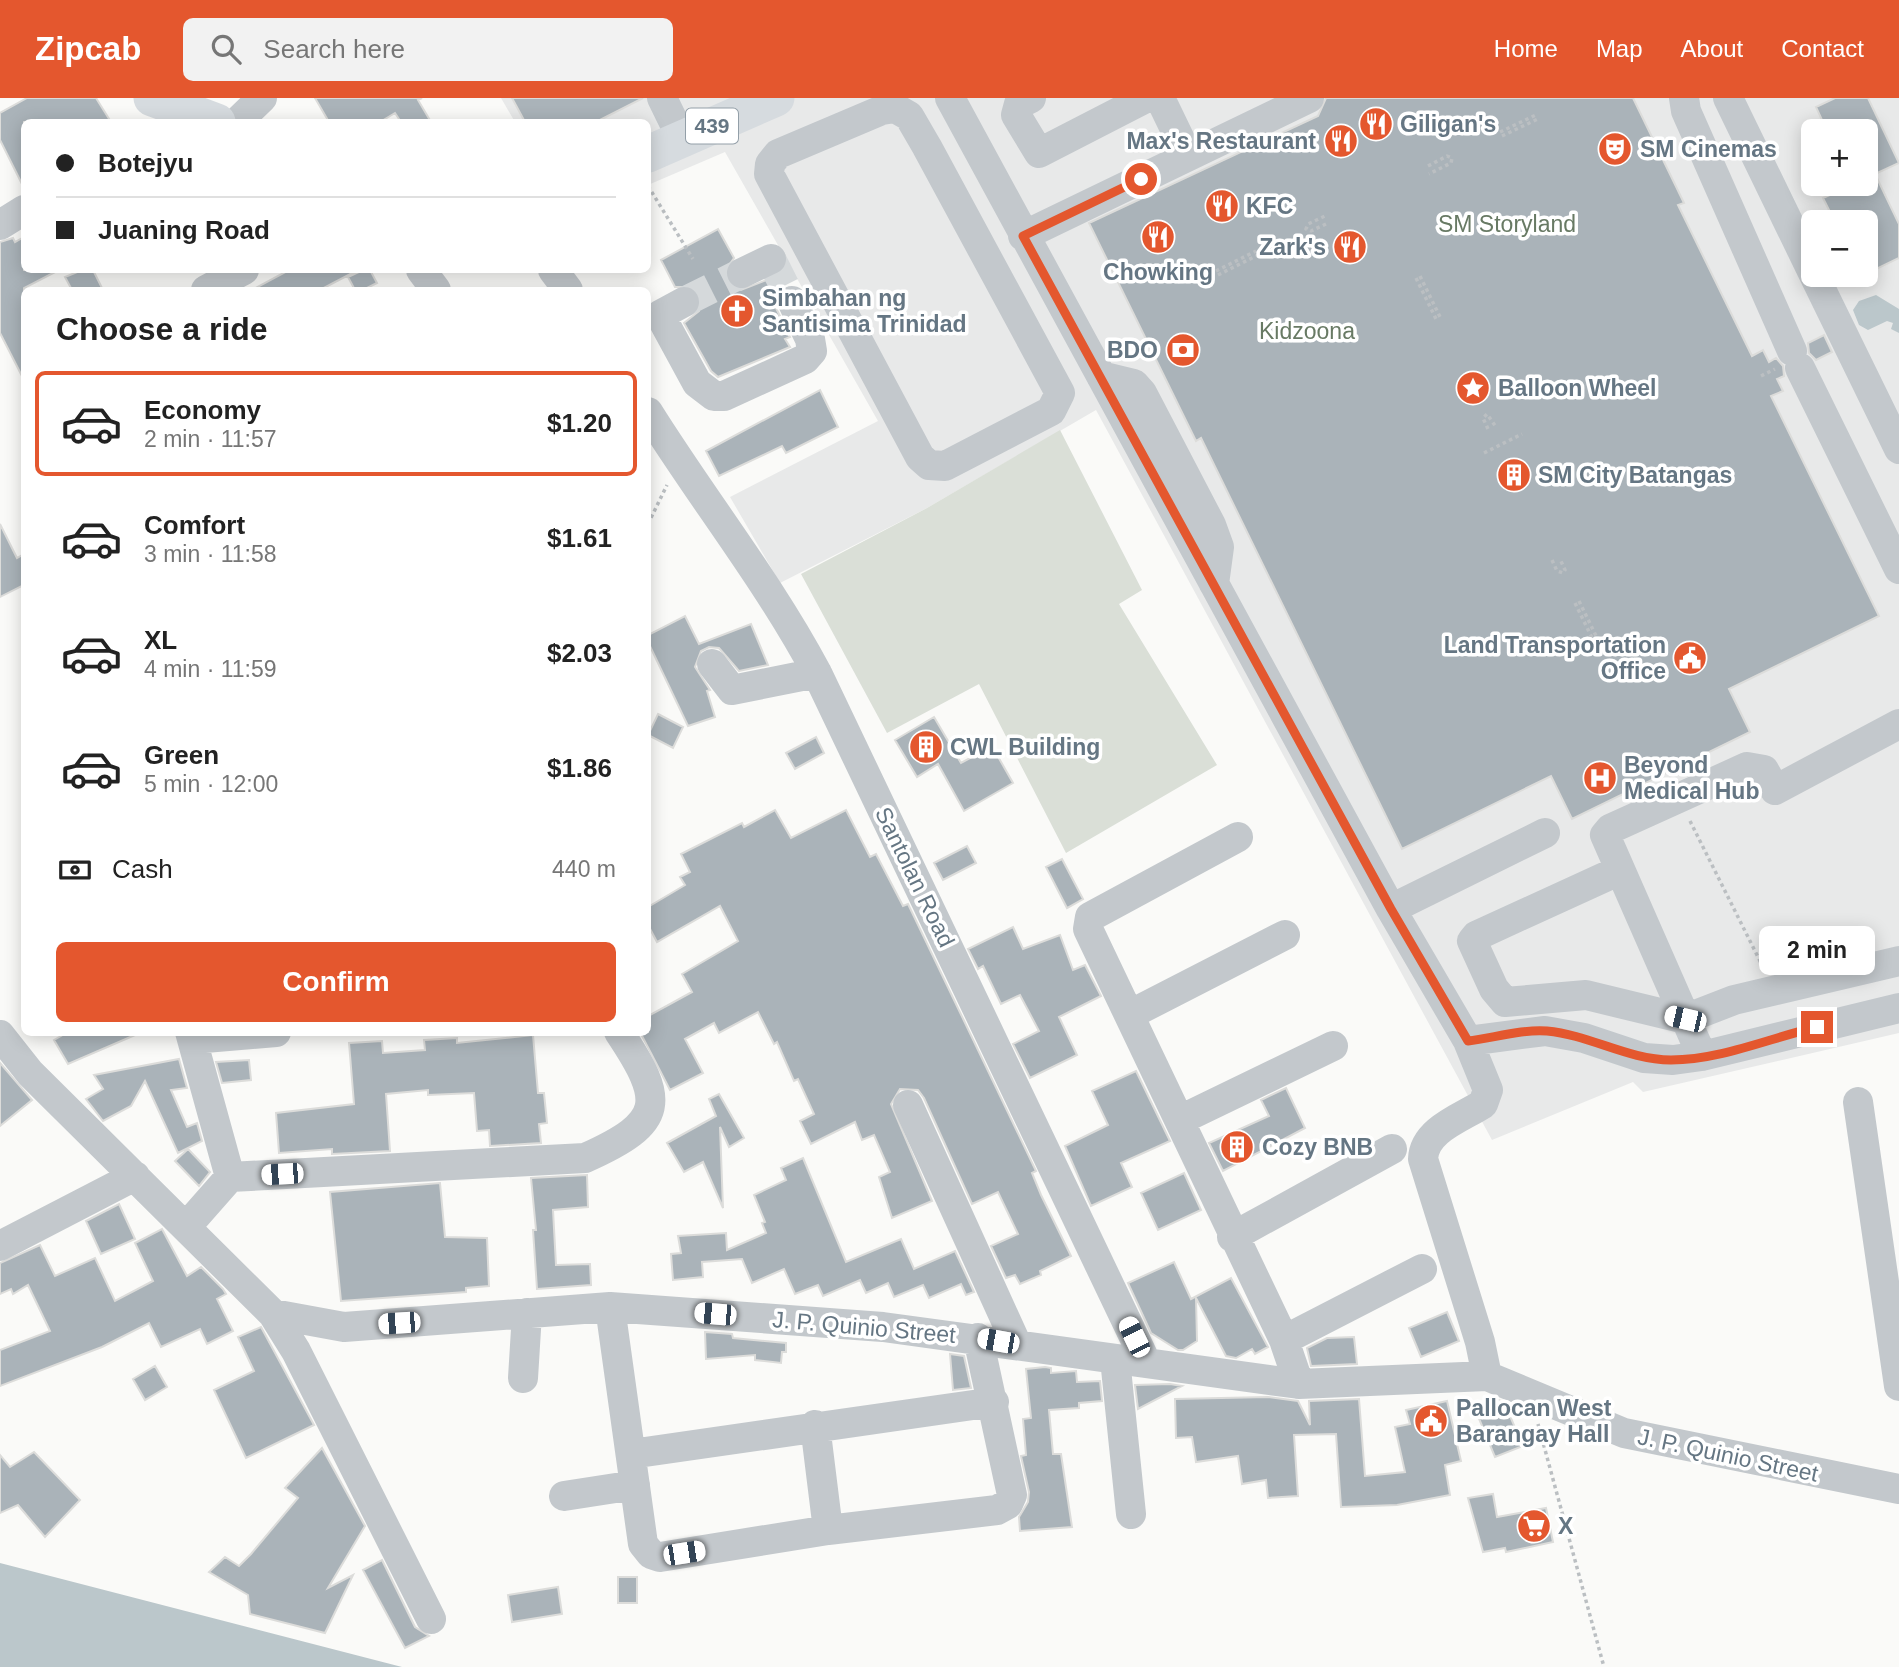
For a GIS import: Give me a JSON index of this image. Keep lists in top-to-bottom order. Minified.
{"streets":{"main road":["439"],"street":["Santolan Road","J. P. Quinio Street"]},"crossings":[["Santolan Road","J. P. Quinio Street"]],"parks":["SM Storyland","Kidzoona"],"places":{"restaurant":["Giligan's","Max's Restaurant","KFC","Chowking","Zark's"],"theatre":["SM Cinemas"],"church":["Simbahan ng Santisima Trinidad"],"bank":["BDO"],"place":["Balloon Wheel"],"building":["SM City Batangas","CWL Building","Cozy BNB"],"public building":["Land Transportation Office","Pallocan West Barangay Hall"],"hospital":["Beyond Medical Hub"],"supermarket":["X"]},"page":{"header":"Zipcab","search":"Search here","nav":["Home","Map","About","Contact"],"map_buttons":["+","−"],"banner":["Botejyu","Juaning Road"],"heading":"Choose a ride","list":[{"name":"Economy","note":"2 min · 11:57","value":"$1.20"},{"name":"Comfort","note":"3 min · 11:58","value":"$1.61"},{"name":"XL","note":"4 min · 11:59","value":"$2.03"},{"name":"Green","note":"5 min · 12:00","value":"$1.86"}],"pay":["Cash","440 m"],"bubble":"2 min","buttons":"Confirm"}}
